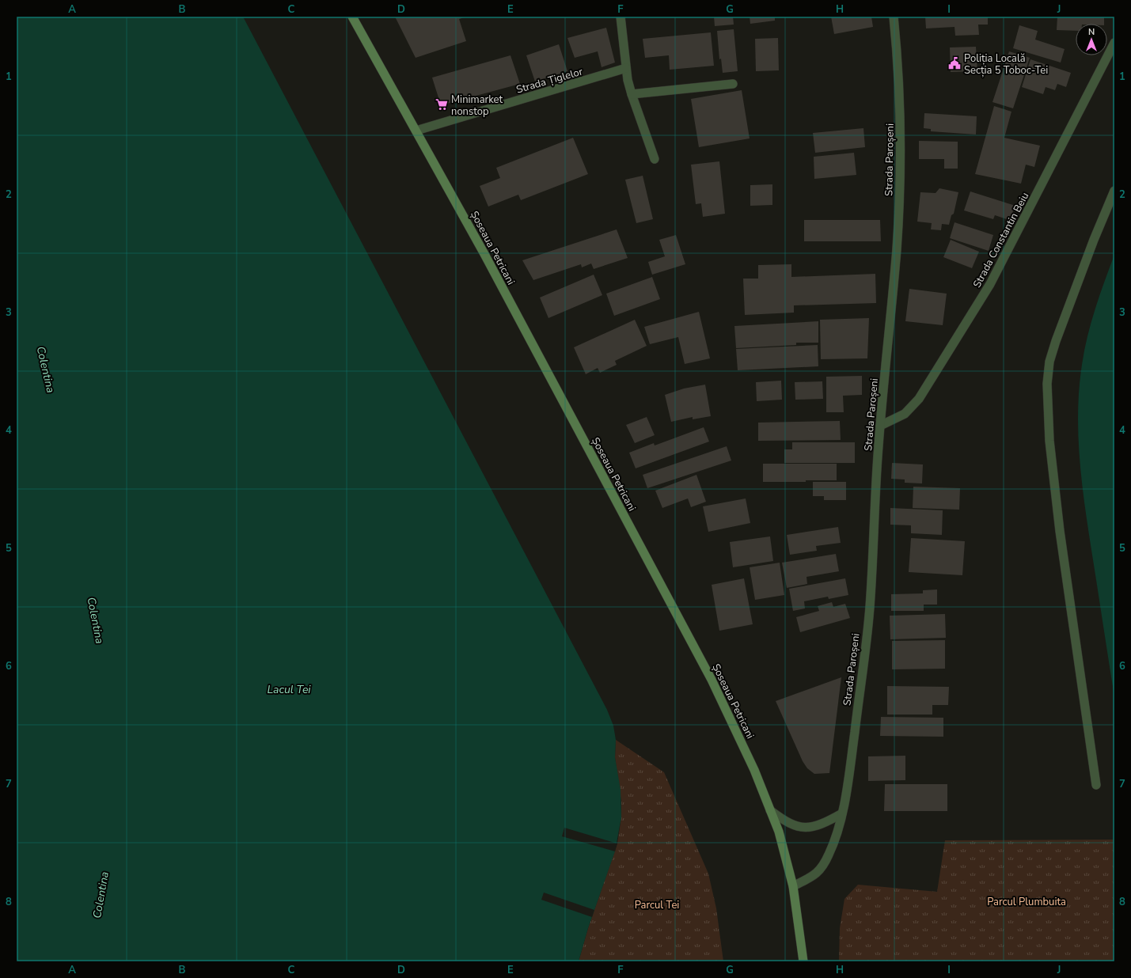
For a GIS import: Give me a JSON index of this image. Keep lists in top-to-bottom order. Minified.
{"streets":{"main road":["Șoseaua Petricani"],"street":["Strada Țiglelor","Strada Paroșeni","Strada Constantin Beiu"]},"crossings":[["Strada Țiglelor","Șoseaua Petricani"],["Strada Paroșeni","Strada Constantin Beiu"],["Strada Paroșeni","Șoseaua Petricani"]],"water":["Colentina","Lacul Tei"],"parks":["Parcul Plumbuita","Parcul Tei"],"places":{"public building":["Poliția Locală Secția 5 Toboc-Tei"],"supermarket":["Minimarket nonstop"]},"north":"top","grid":{"columns":["A","B","C","D","E","F","G","H","I","J"],"rows":["1","2","3","4","5","6","7","8"]}}
